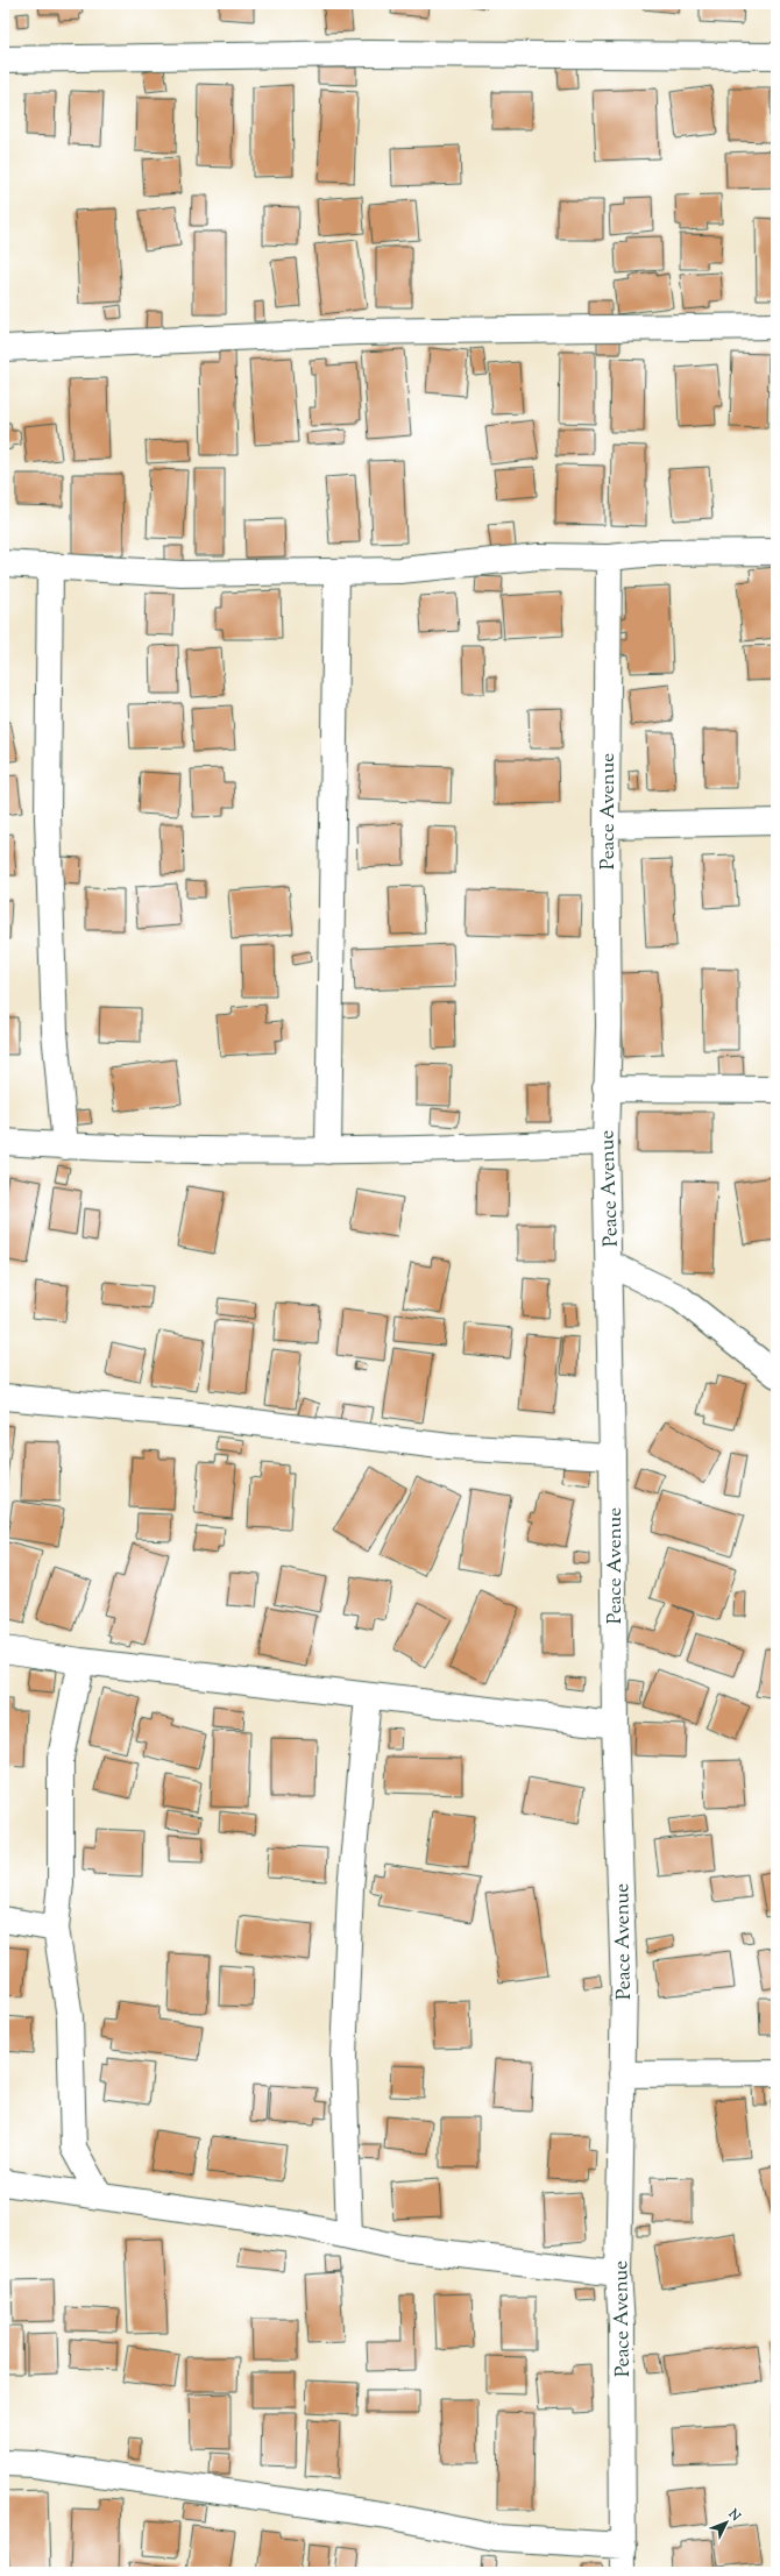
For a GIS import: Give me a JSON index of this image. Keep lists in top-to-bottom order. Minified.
{"streets":{"street":["Peace Avenue"]},"north":"top right"}
